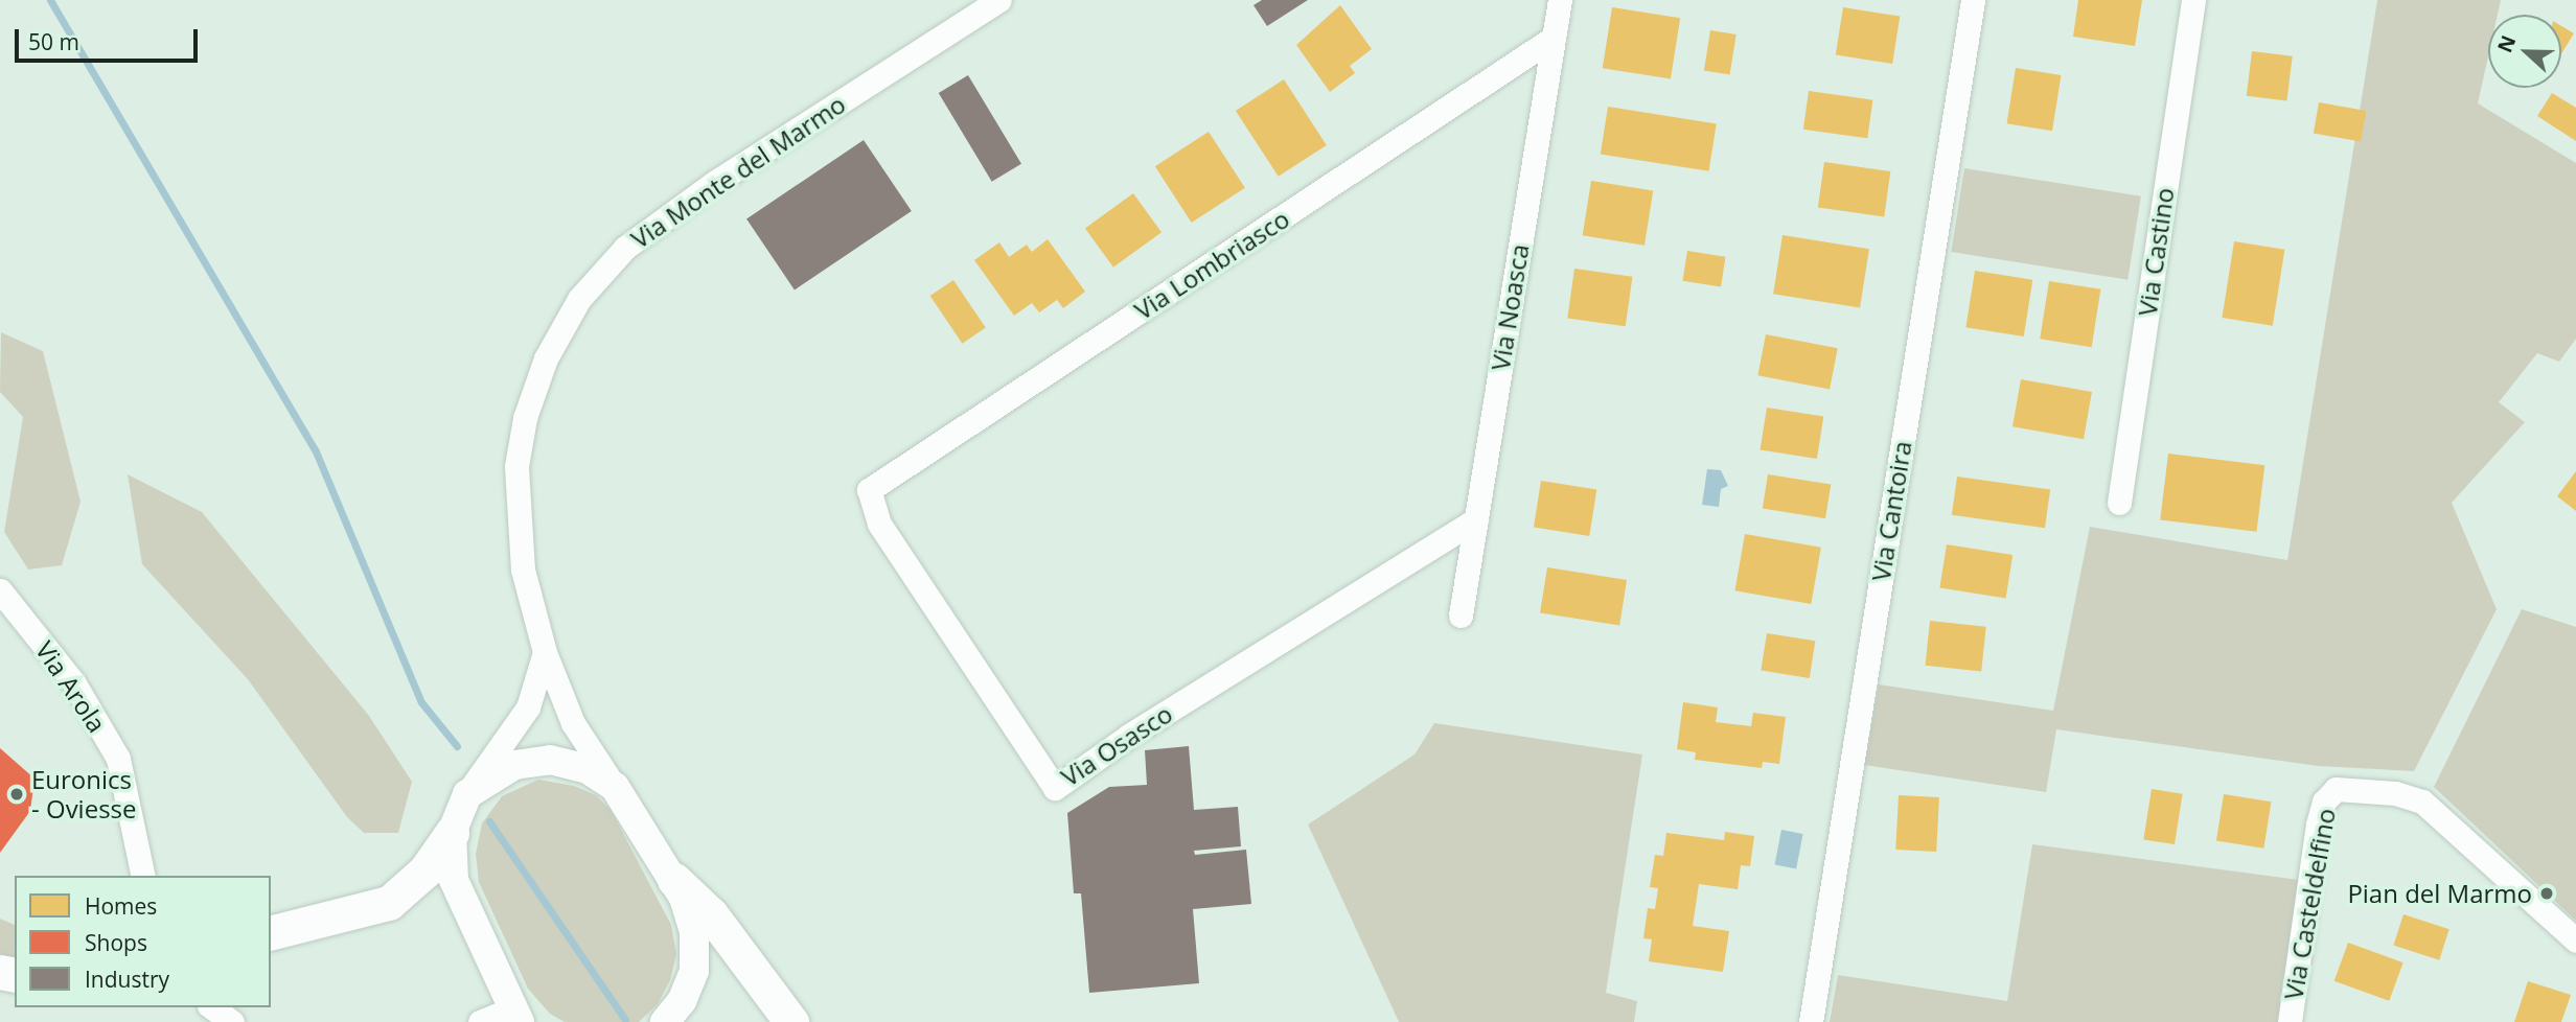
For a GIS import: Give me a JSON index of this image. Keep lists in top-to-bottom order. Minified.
{"streets":{"street":["Via Monte del Marmo","Via Castino","Via Lombriasco","Via Noasca","Via Cantoira","Via Arola","Via Osasco","Via Casteldelfino"]},"crossings":[["Via Lombriasco","Via Noasca"],["Via Lombriasco","Via Osasco"],["Via Noasca","Via Osasco"]],"places":["Euronics - Oviesse","Pian del Marmo"],"legend":["Homes","Shops","Industry"],"scale_bar":"50 m","north":"left"}
